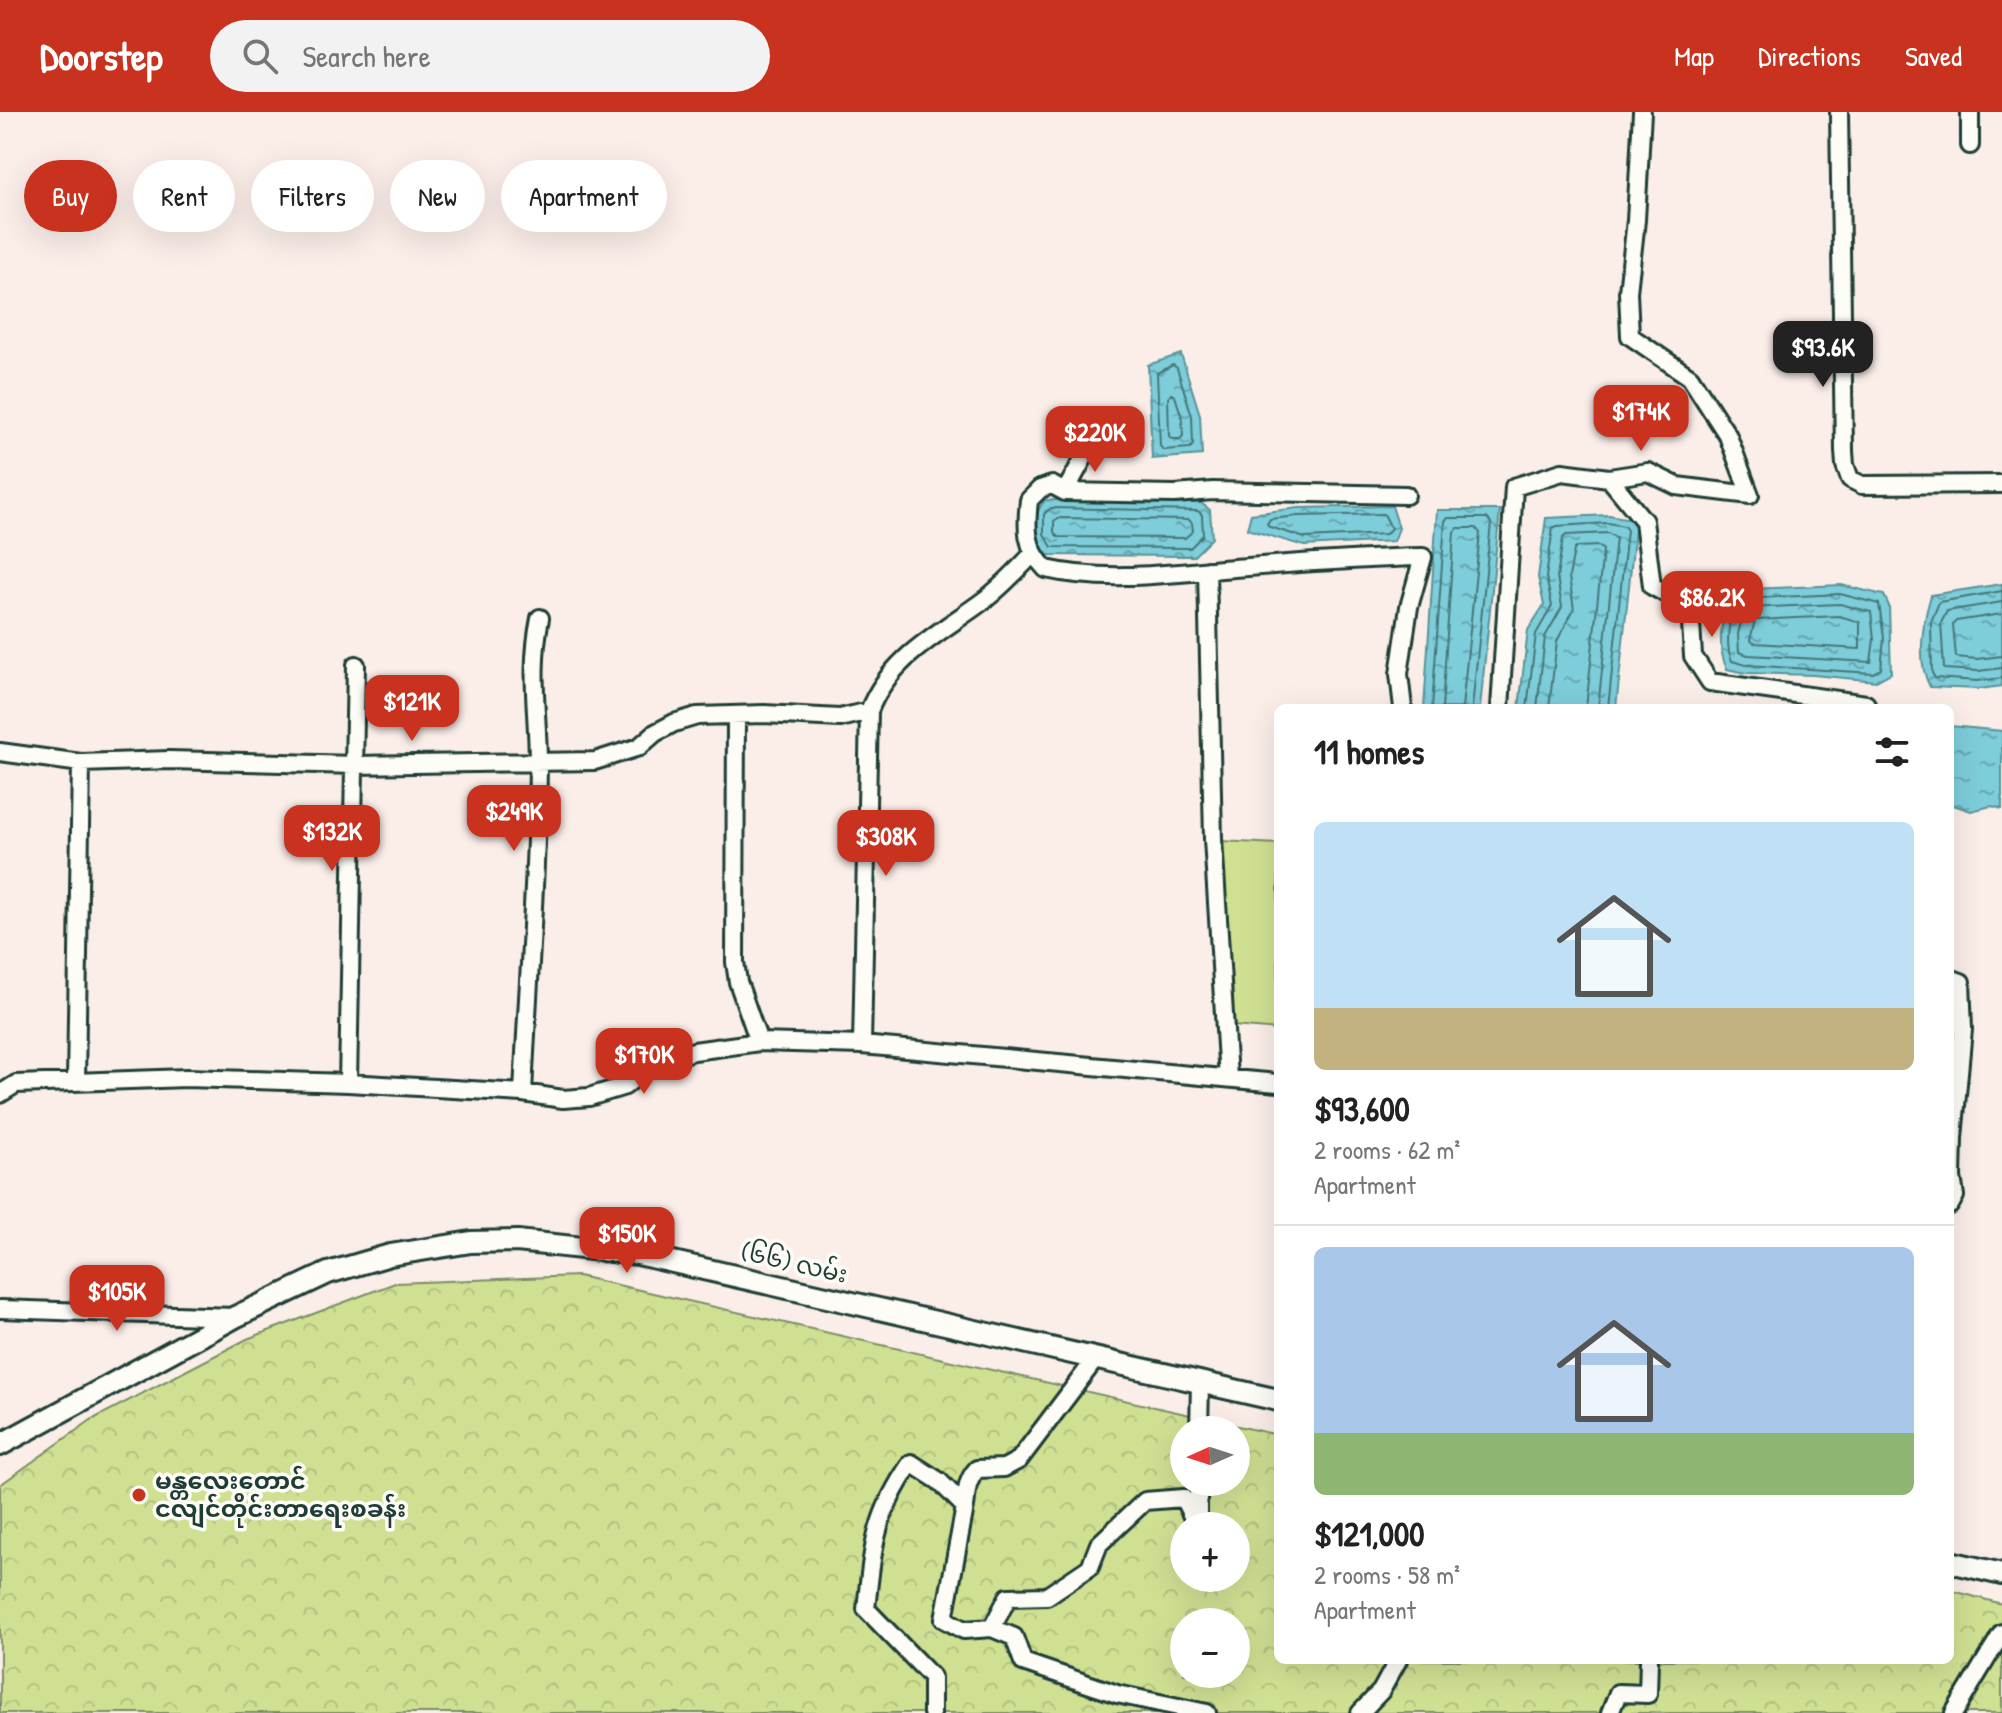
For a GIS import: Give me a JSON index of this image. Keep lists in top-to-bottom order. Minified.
{"streets":{"street":["(၆၆) လမ်း"]},"places":["မန္တလေးတောင် ငလျင်တိုင်းတာရေးစခန်း"],"north":"left","page":{"header":"Doorstep","search":"Search here","nav":["Map","Directions","Saved"],"chip":["Buy","Rent","Filters","New","Apartment"],"price":["$93.6K","$174K","$220K","$86.2K","$121K","$249K","$132K","$308K","$170K","$150K","$105K"],"heading":"11 homes","list":[{"name":"$93,600","note":"2 rooms · 62 m² · Apartment"},{"name":"$121,000","note":"2 rooms · 58 m² · Apartment"}],"map_buttons":["+","−"]}}
